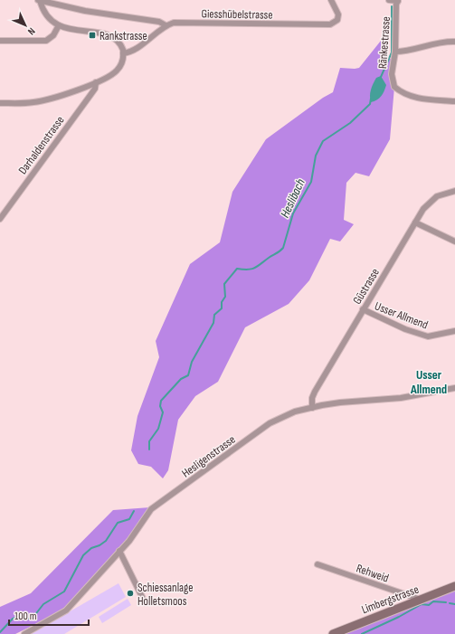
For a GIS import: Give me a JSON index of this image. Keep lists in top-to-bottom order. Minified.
{"streets":{"street":["Giesshübelstrasse","Ränkestrasse","Darhaldenstrasse","Güstrasse","Usser Allmend","Hesligenstrasse","Rehweid","Limbergstrasse"]},"crossings":[["Güstrasse","Usser Allmend"],["Güstrasse","Hesligenstrasse"],["Rehweid","Limbergstrasse"]],"districts":["Usser Allmend"],"water":["Heslibach"],"places":{"transit":["Rankstrasse"],"other":["Schiessanlage Holletsmoos"]},"scale_bar":"100 m","north":"bottom right"}
